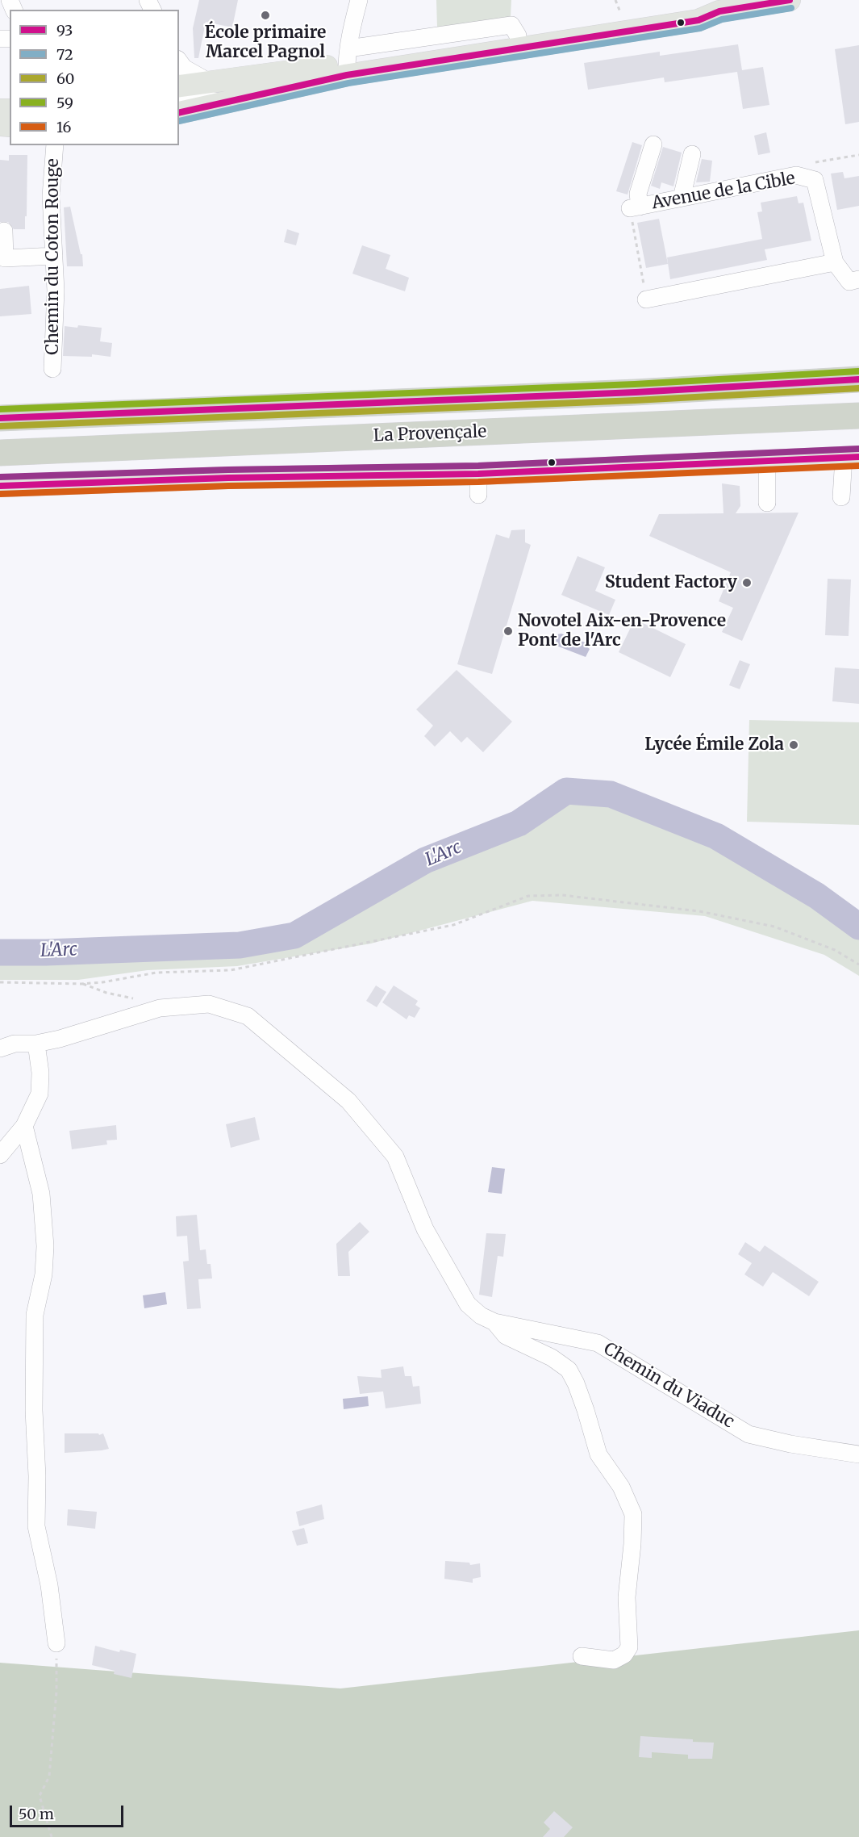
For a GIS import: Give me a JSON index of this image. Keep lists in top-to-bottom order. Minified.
{"streets":{"highway":["La Provençale"],"street":["Avenue de la Cible","Chemin du Coton Rouge","Chemin du Viaduc"]},"water":["L'Arc"],"places":["École primaire Marcel Pagnol","Student Factory","Novotel Aix-en-Provence Pont de l'Arc","Lycée Émile Zola"],"lines":["transit line 93","transit line 72","transit line 59","transit line 60","transit line 16"],"legend":["93","72","60","59","16"],"scale_bar":"50 m"}
